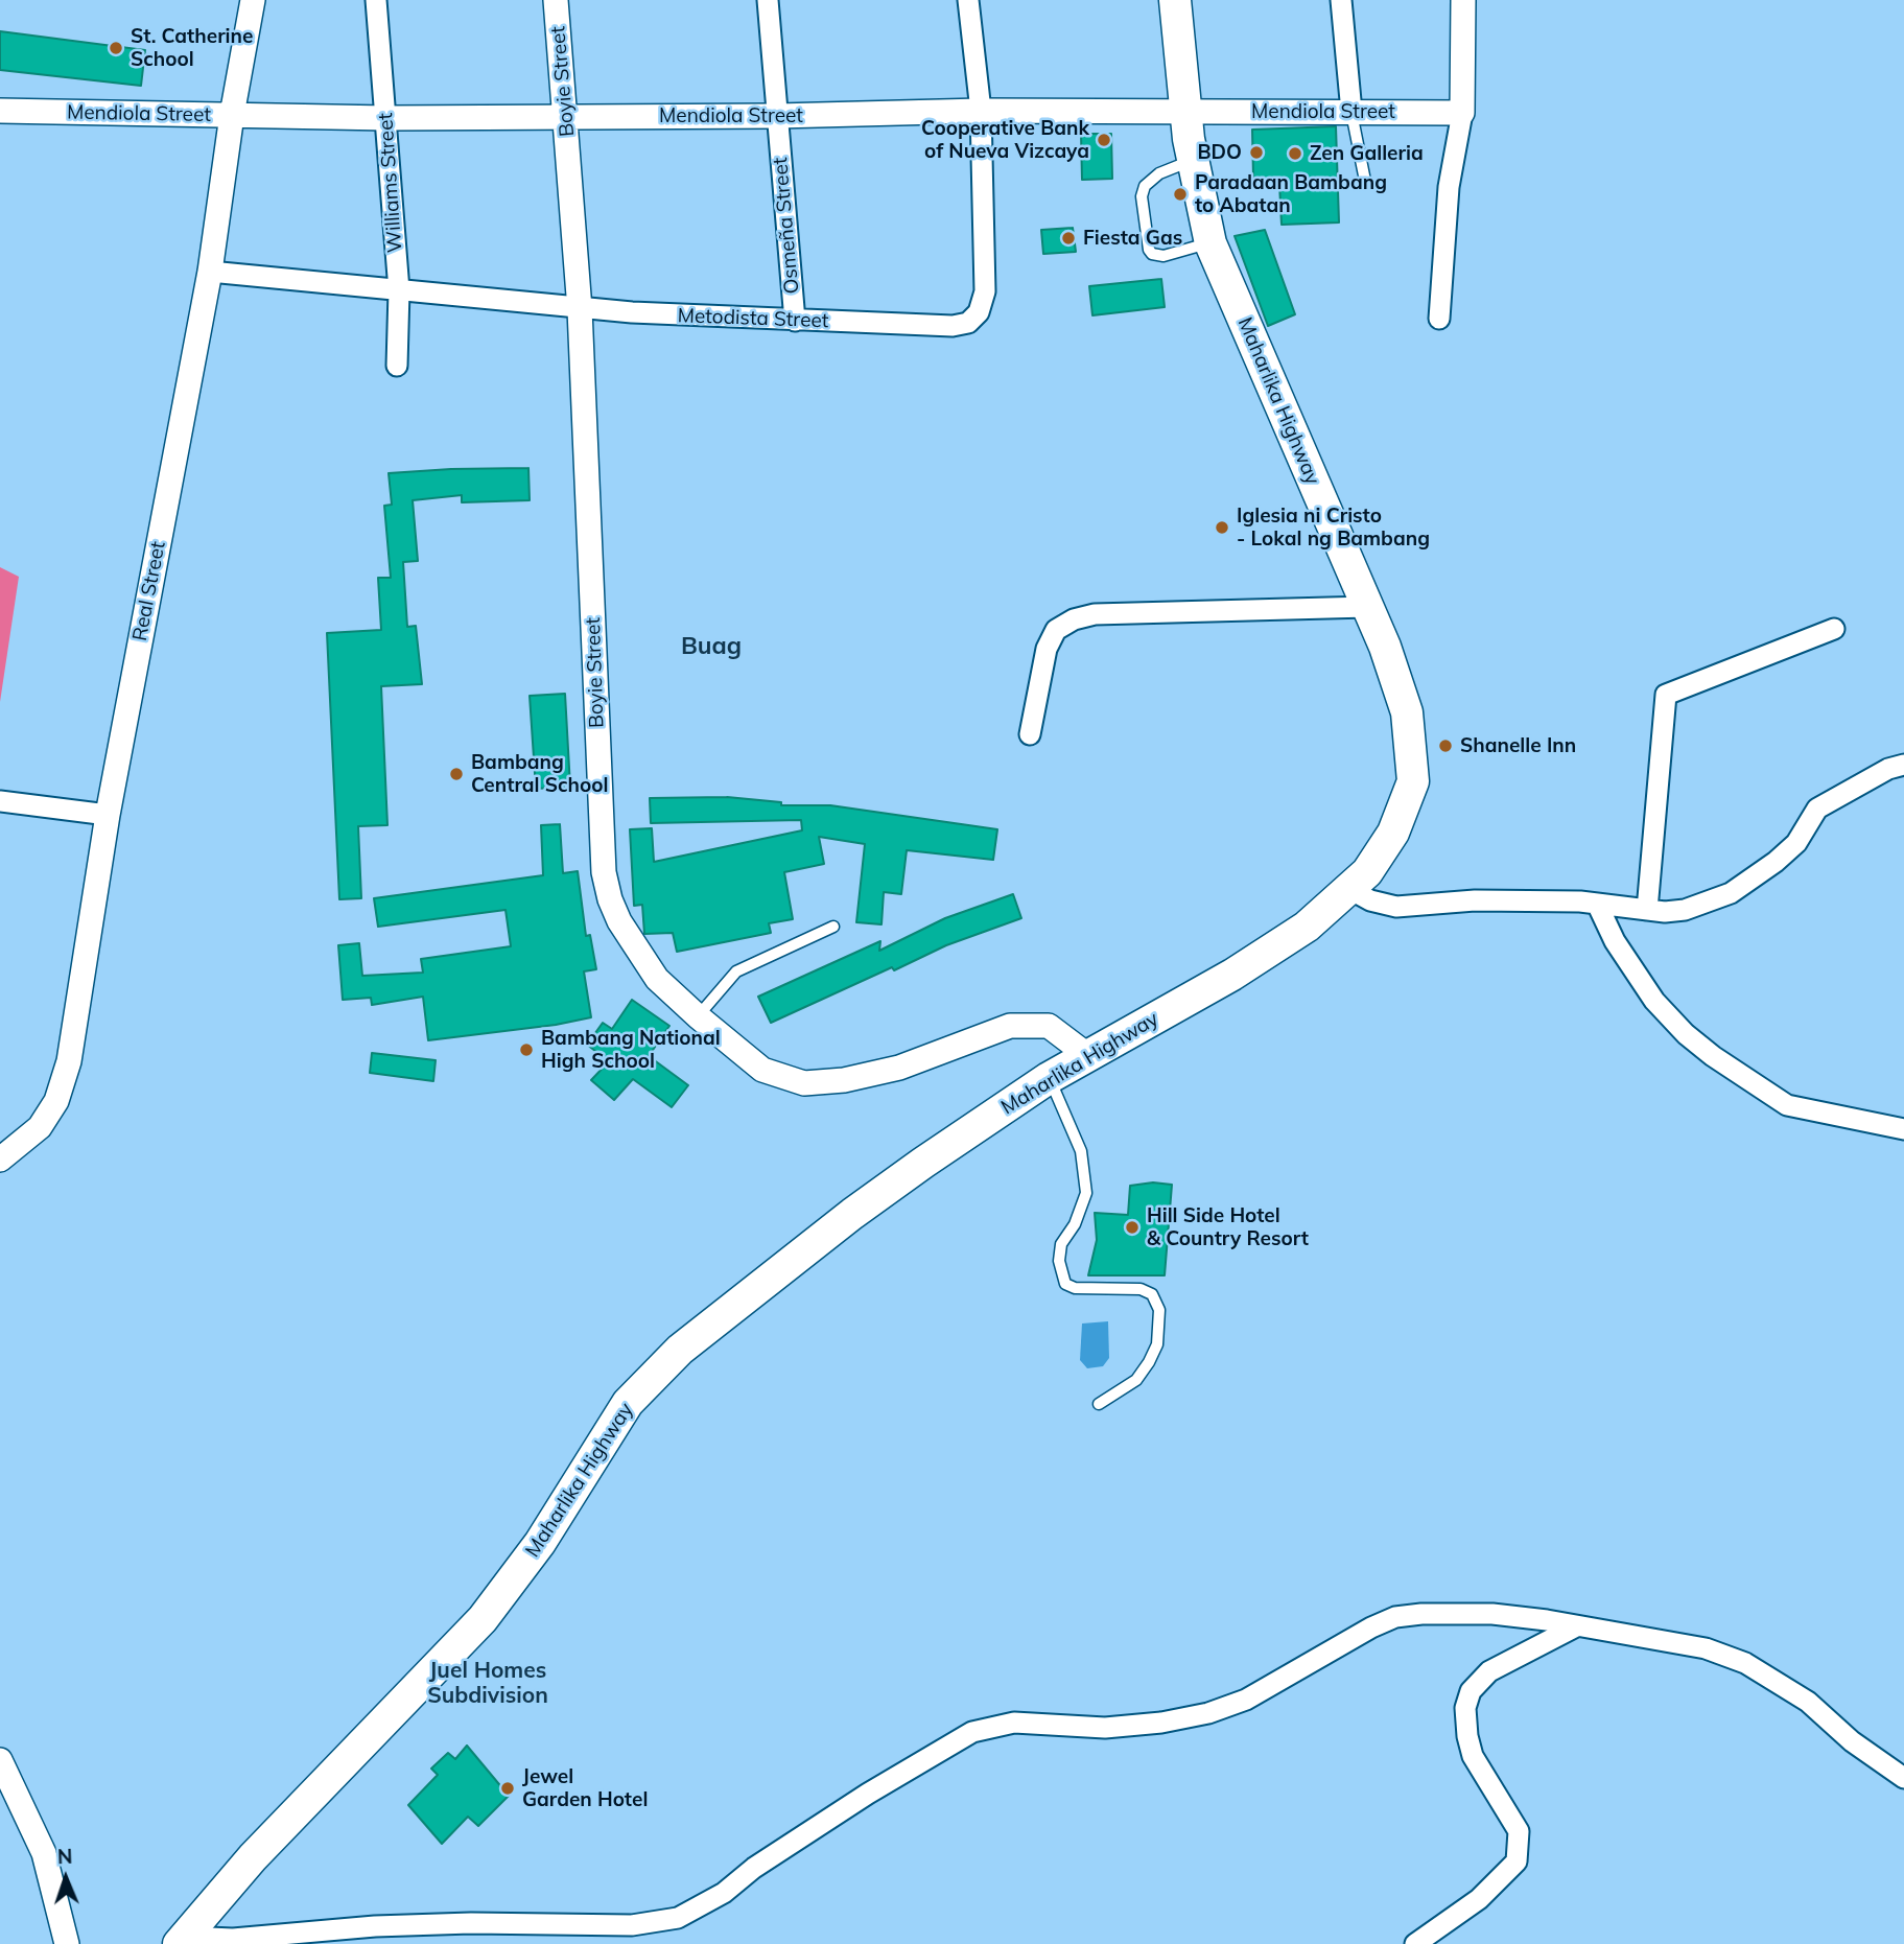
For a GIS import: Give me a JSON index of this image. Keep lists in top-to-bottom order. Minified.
{"streets":{"main road":["Maharlika Highway"],"street":["Boyie Street","Mendiola Street","Williams Street","Osmeña Street","Metodista Street","Real Street"]},"crossings":[["Boyie Street","Mendiola Street"],["Boyie Street","Metodista Street"],["Boyie Street","Maharlika Highway"],["Mendiola Street","Williams Street"],["Mendiola Street","Osmeña Street"],["Mendiola Street","Metodista Street"],["Mendiola Street","Maharlika Highway"],["Mendiola Street","Real Street"],["Williams Street","Metodista Street"],["Osmeña Street","Metodista Street"],["Metodista Street","Real Street"]],"districts":["Buag","Juel Homes Subdivision"],"places":["St. Catherine School","Cooperative Bank of Nueva Vizcaya","BDO","Zen Galleria","Paradaan Bambang to Abatan","Fiesta Gas","Iglesia ni Cristo - Lokal ng Bambang","Shanelle Inn","Bambang Central School","Bambang National High School","Hill Side Hotel & Country Resort","Jewel Garden Hotel"],"north":"top"}
